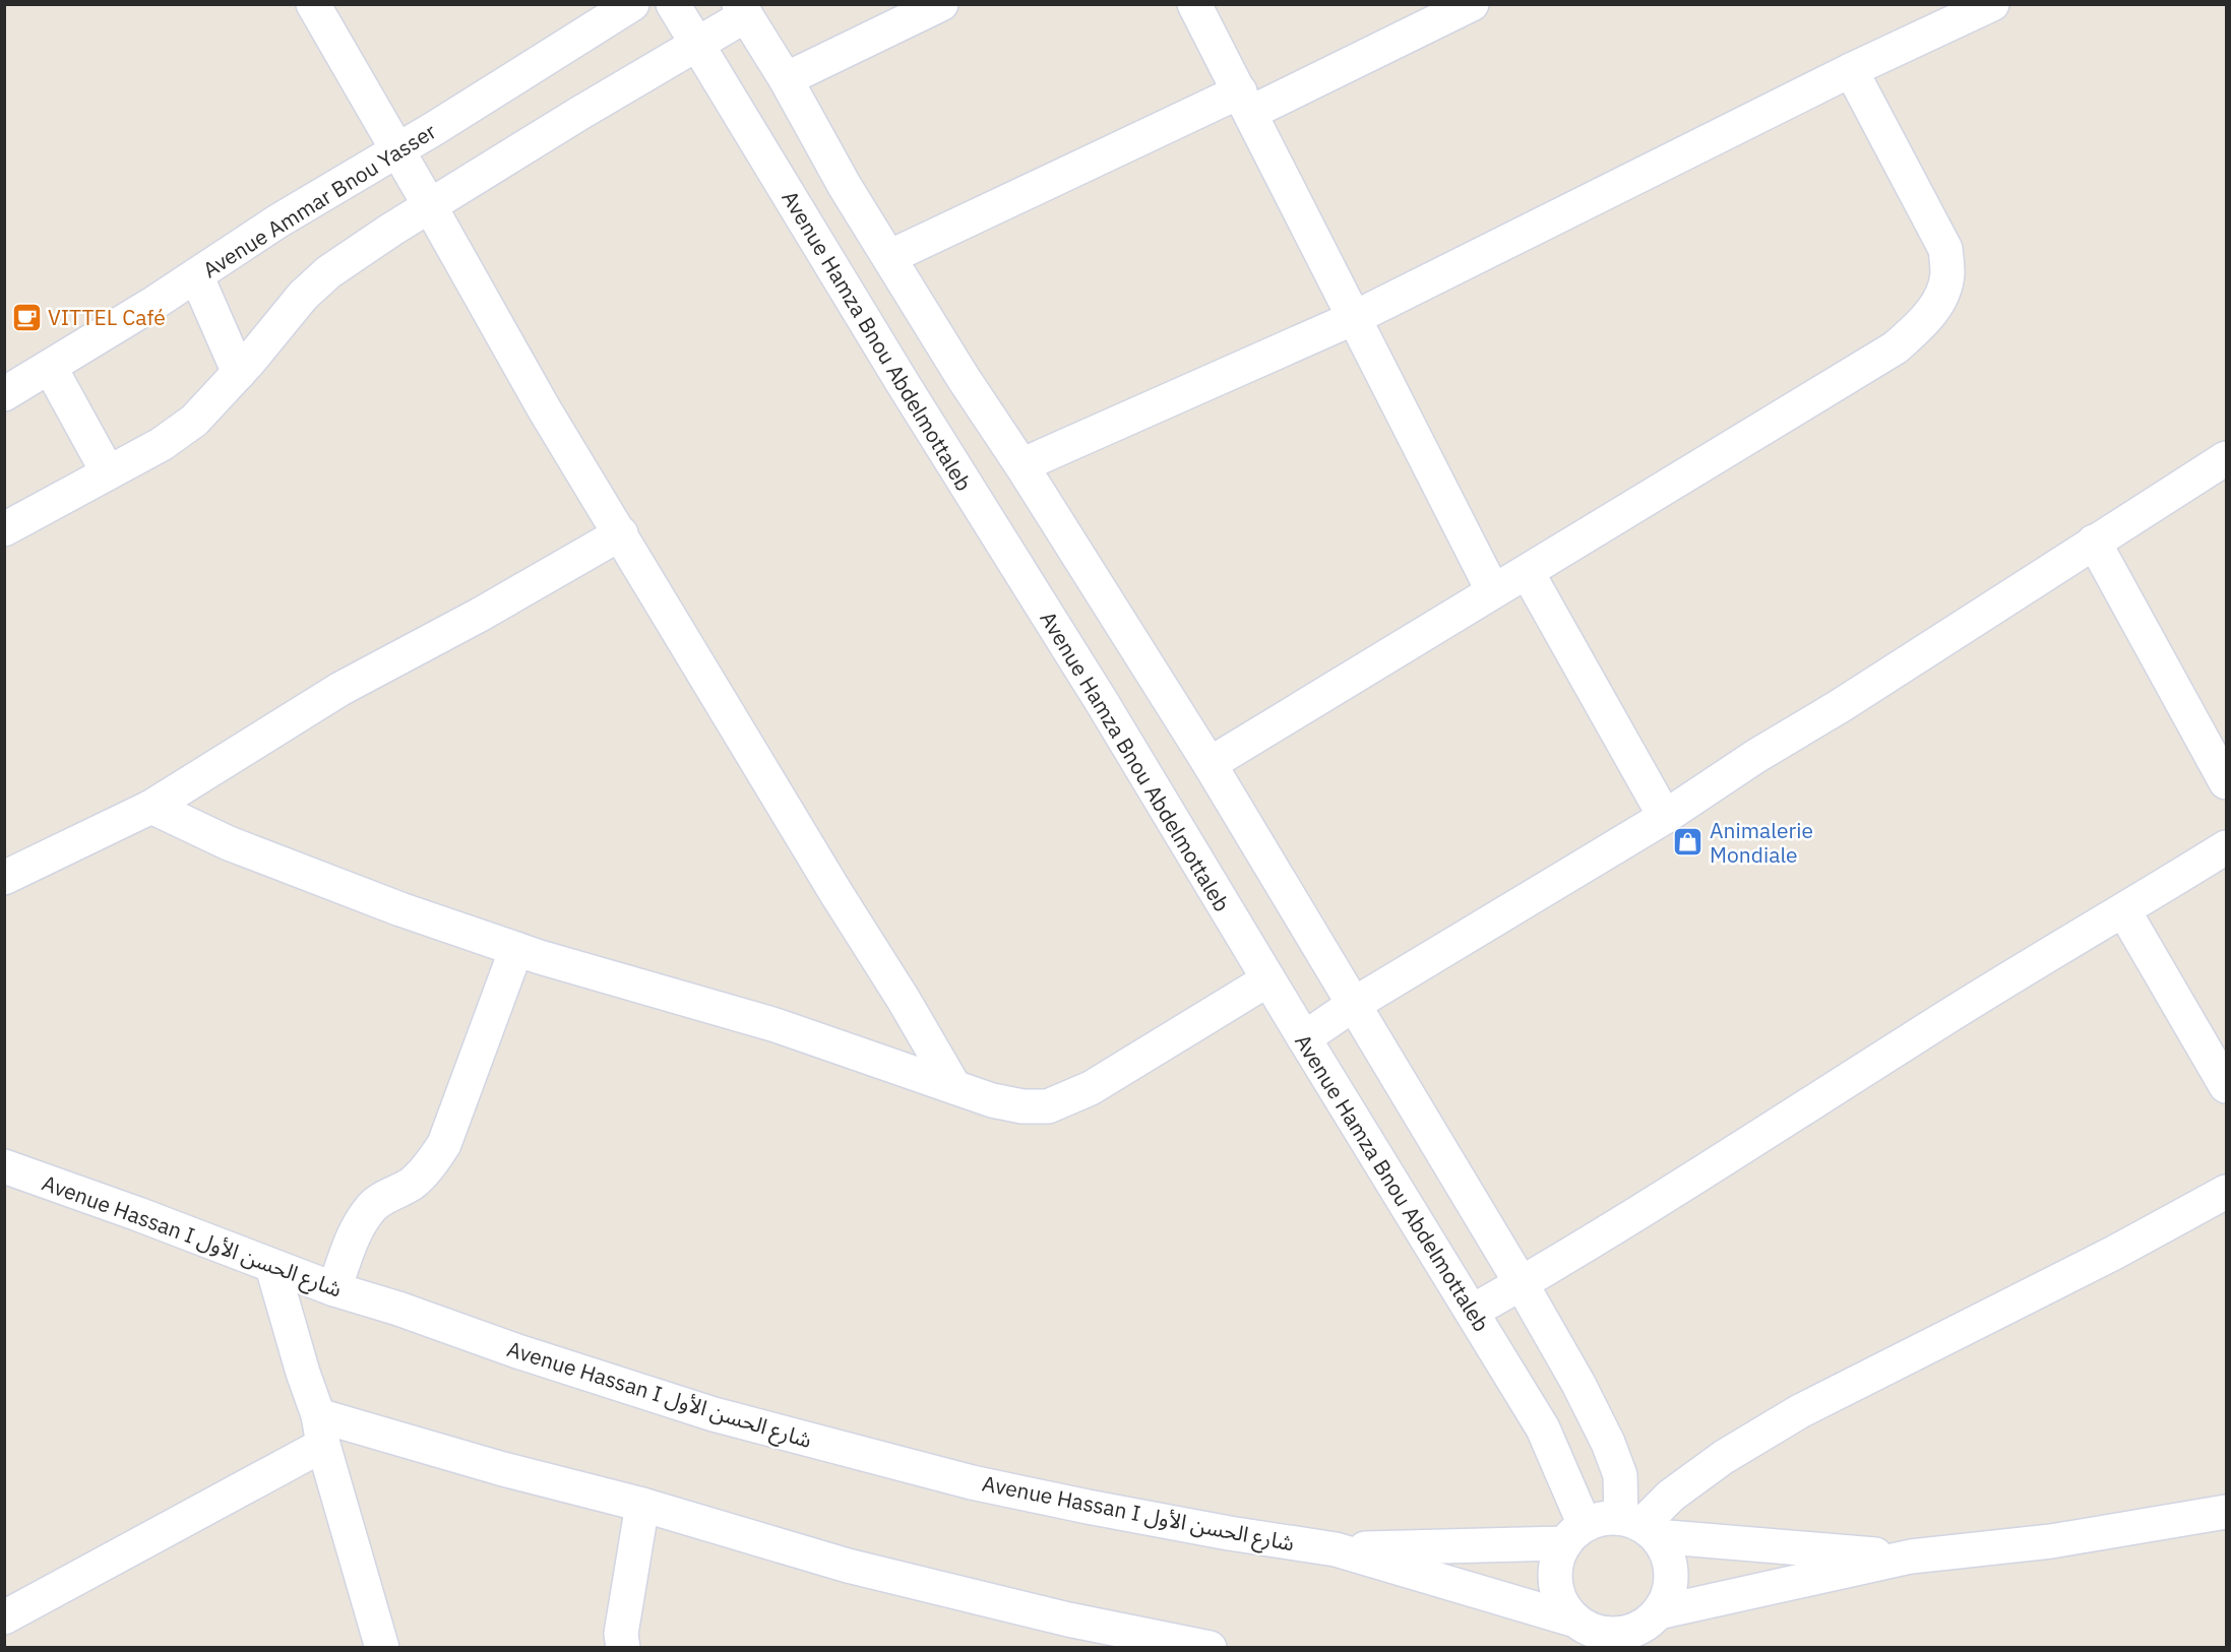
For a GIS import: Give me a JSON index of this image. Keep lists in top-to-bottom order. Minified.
{"streets":{"street":["Avenue Ammar Bnou Yasser","Avenue Hamza Bnou Abdelmottaleb","Avenue Hassan I شارع الحسن الأول"]},"crossings":[["Avenue Hamza Bnou Abdelmottaleb","Avenue Hassan I شارع الحسن الأول"]],"places":{"cafe":["VITTEL Café"],"shop":["Animalerie Mondiale"]}}
